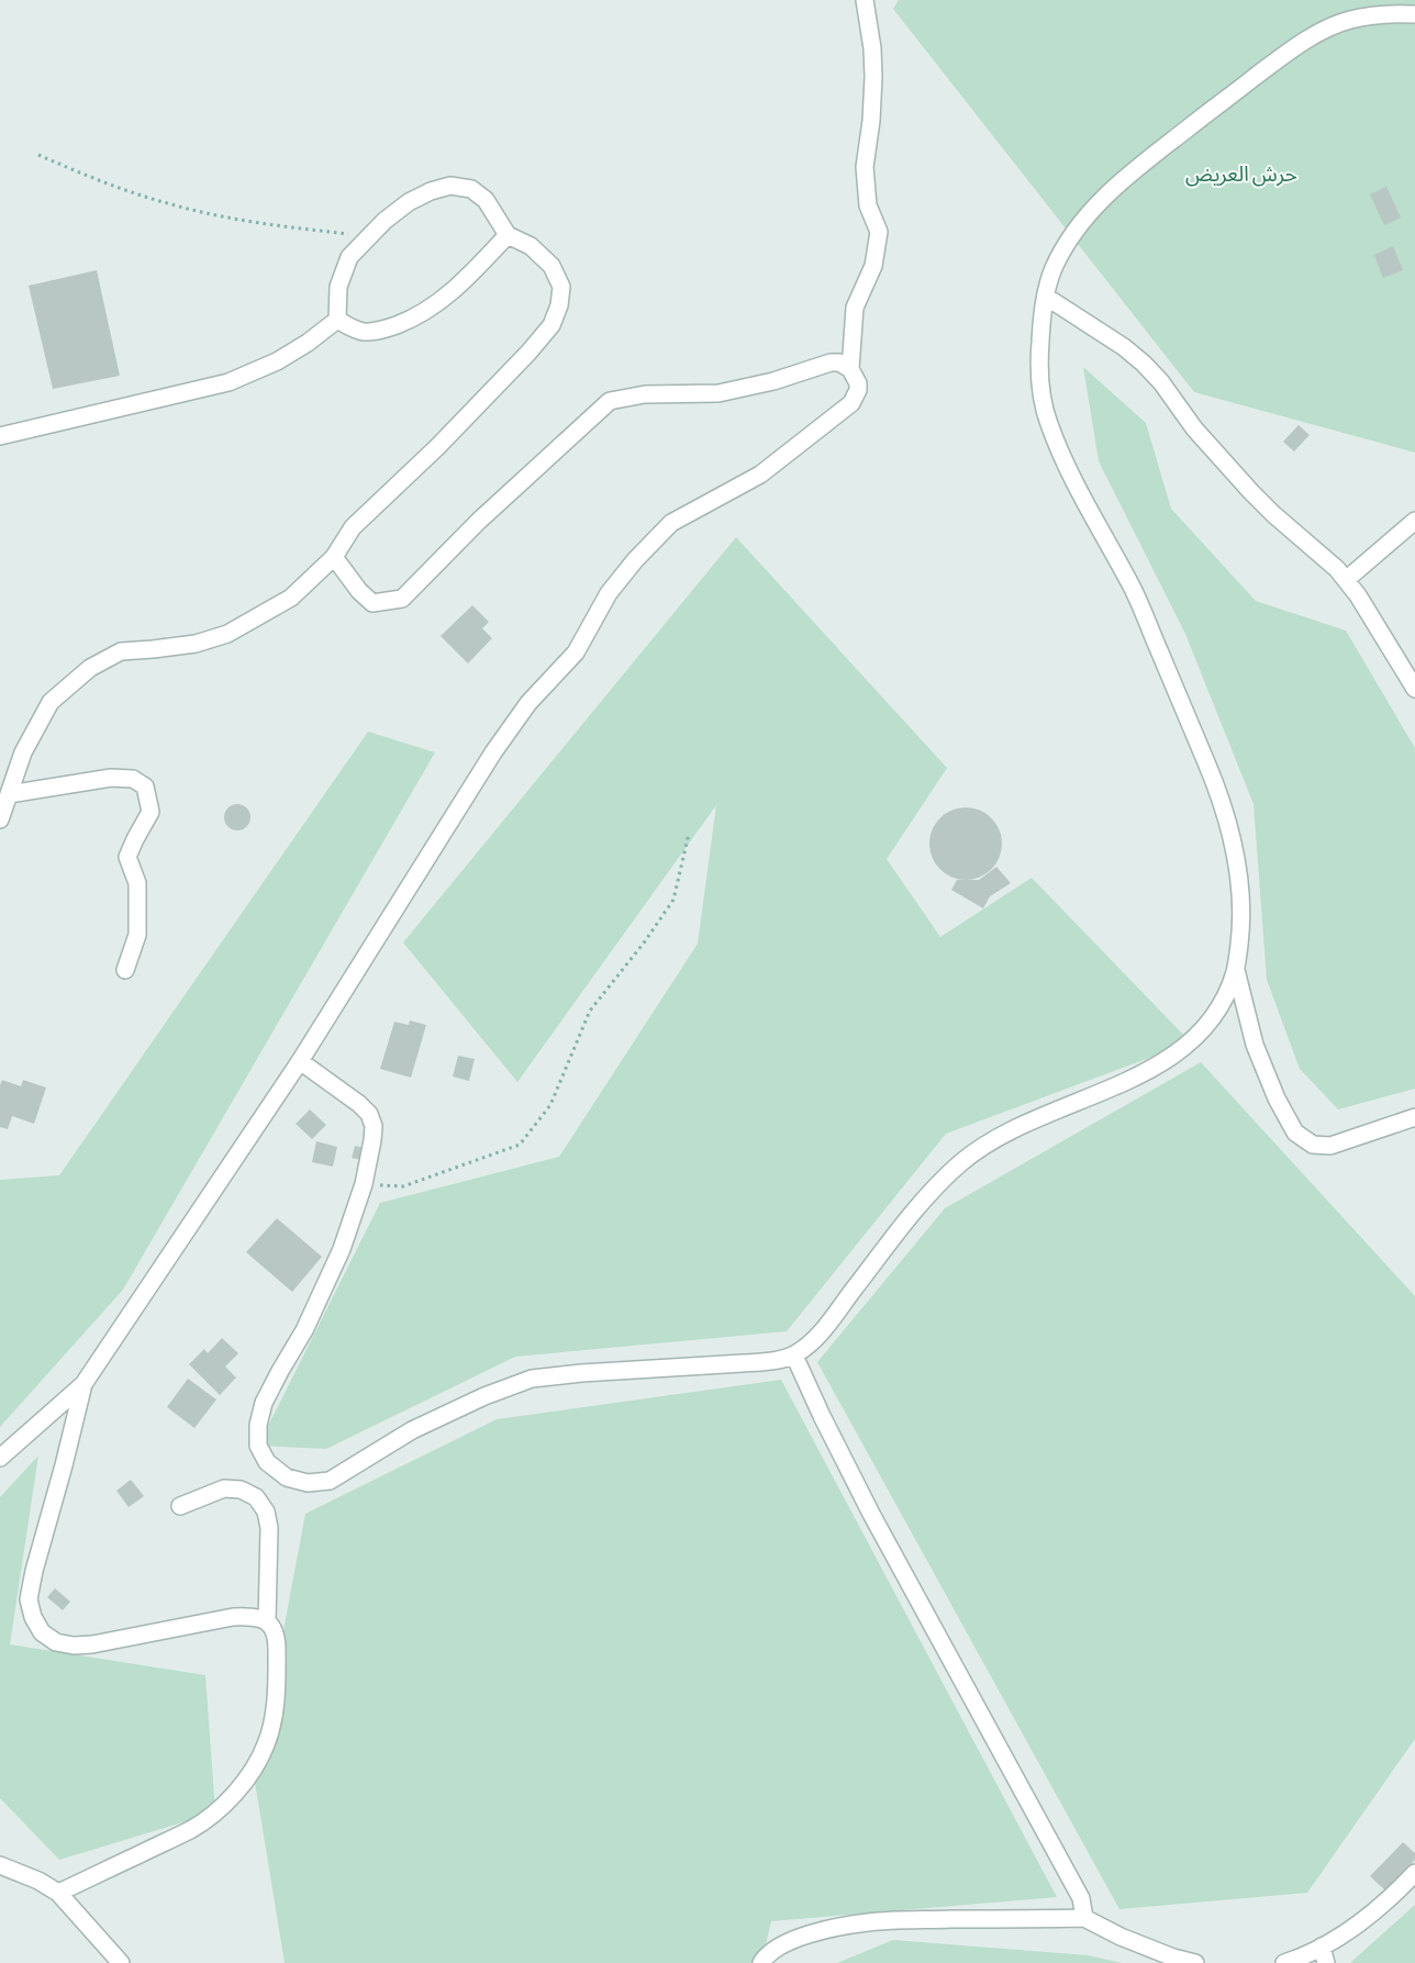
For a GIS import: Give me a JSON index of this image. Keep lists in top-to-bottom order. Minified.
{"parks":["حرش العريض"]}
